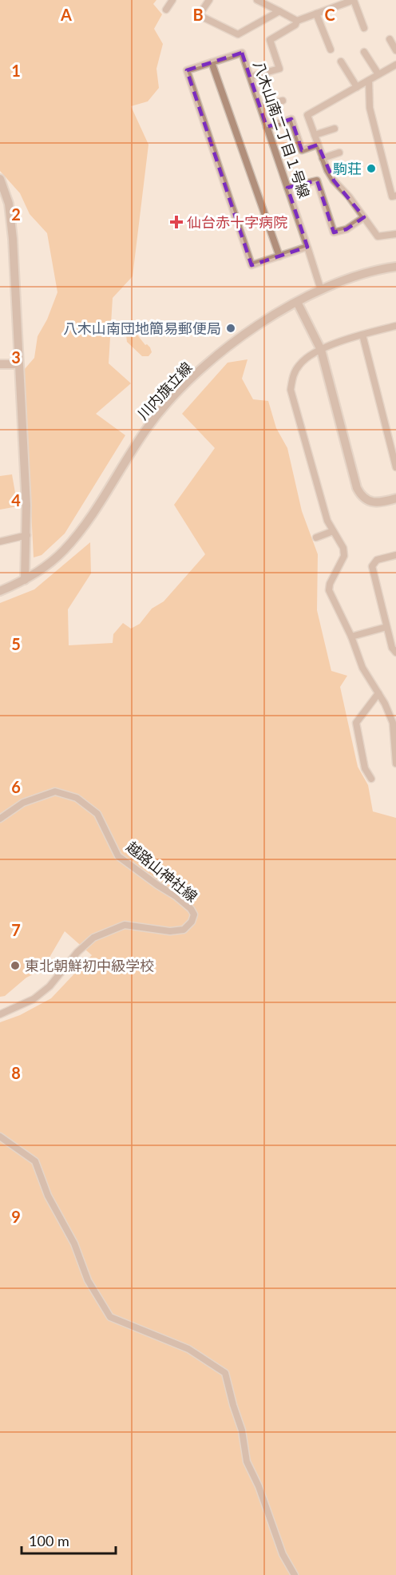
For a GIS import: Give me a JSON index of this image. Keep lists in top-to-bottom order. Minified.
{"streets":{"street":["八木山南二丁目１号線","川内旗立線","越路山神社線"]},"crossings":[["八木山南二丁目１号線","川内旗立線"]],"places":{"other":["駒荘","八木山南団地簡易郵便局","東北朝鮮初中級学校"],"health":["仙台赤十字病院"]},"scale_bar":"100 m","grid":{"columns":["A","B","C"],"rows":["1","2","3","4","5","6","7","8","9"]}}
